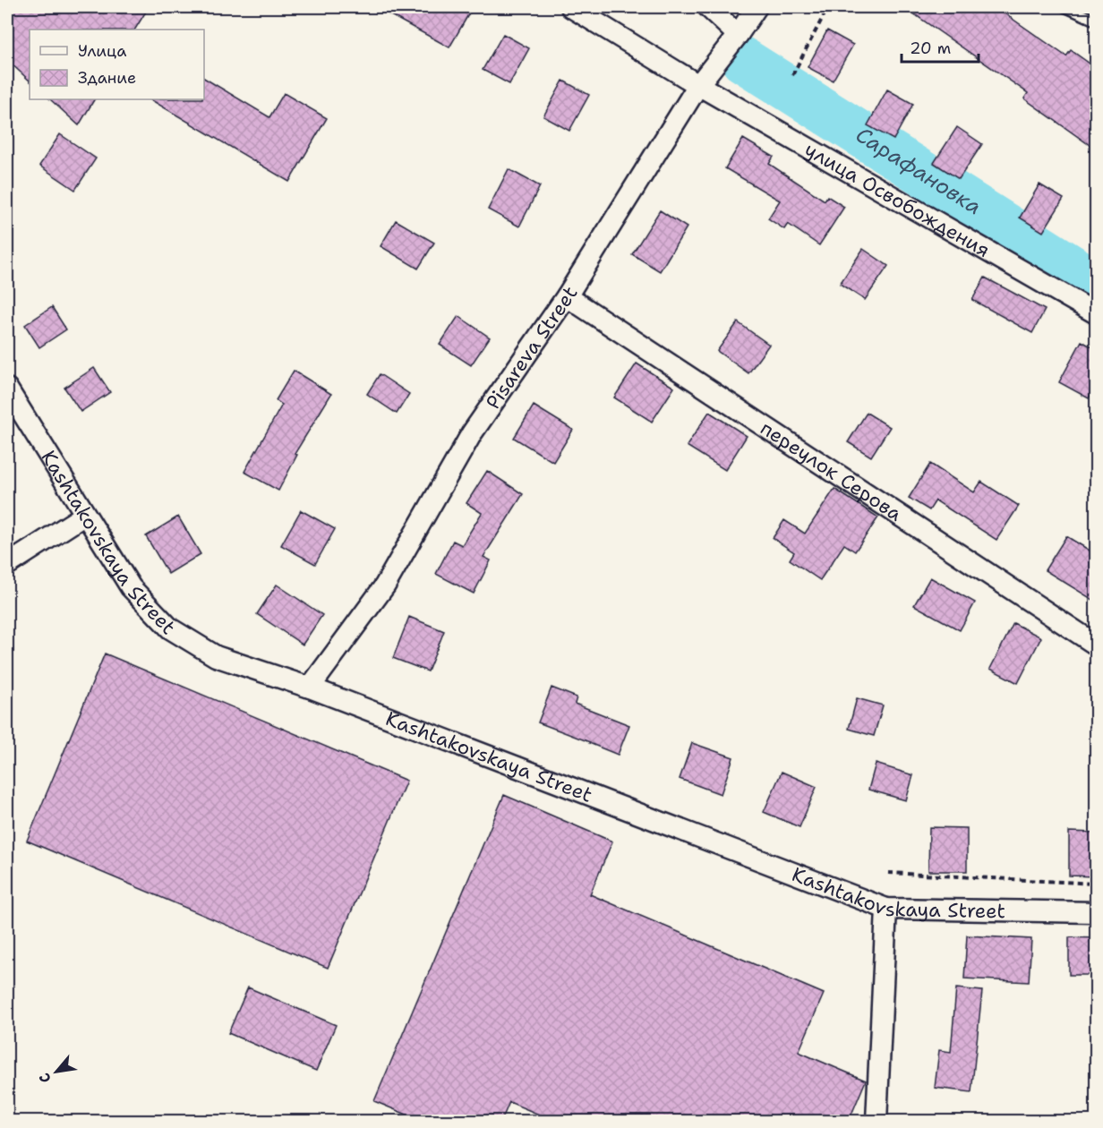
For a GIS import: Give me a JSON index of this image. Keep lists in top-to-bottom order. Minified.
{"streets":{"street":["улица Освобождения","Pisareva Street","переулок Серова","Kashtakovskaya Street"]},"crossings":[["улица Освобождения","Pisareva Street"],["Pisareva Street","переулок Серова"],["Pisareva Street","Kashtakovskaya Street"]],"water":["Сарафановка"],"legend":["Улица","Здание"],"scale_bar":"20 m","north":"bottom left"}
